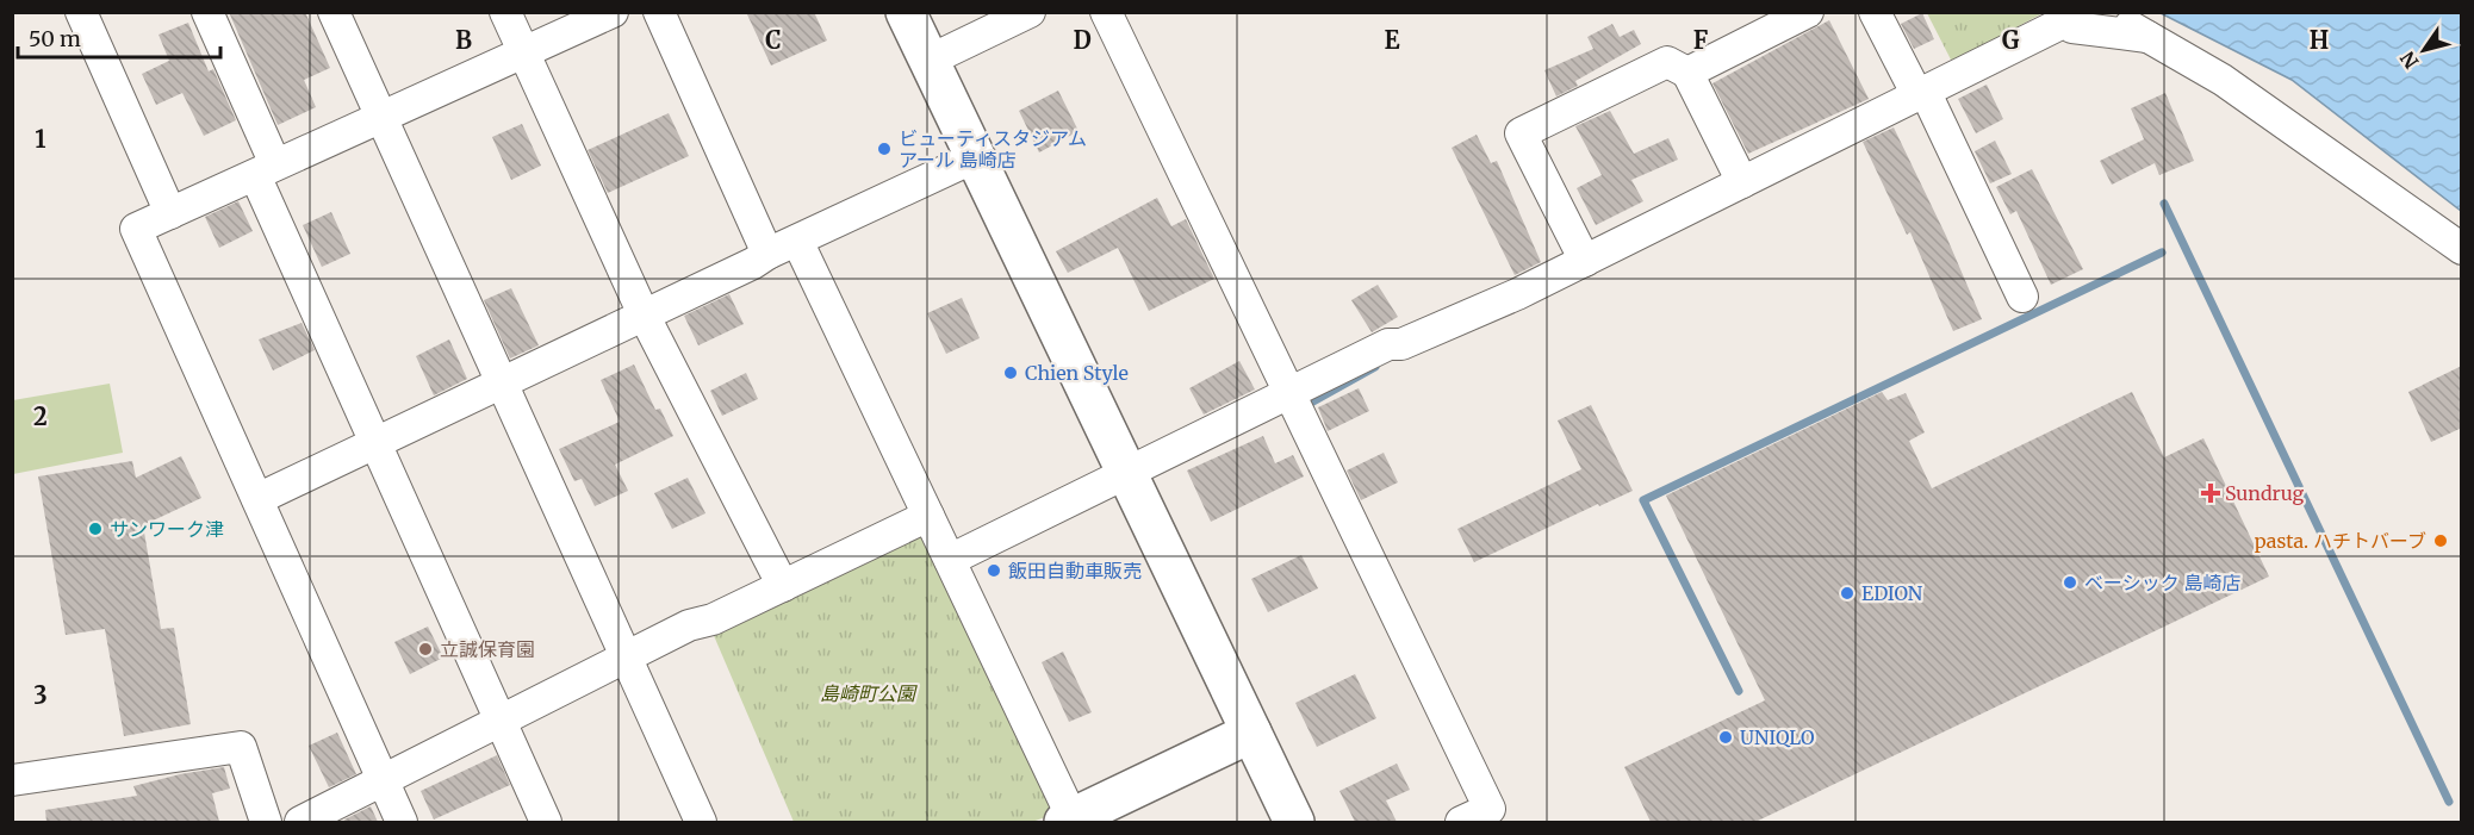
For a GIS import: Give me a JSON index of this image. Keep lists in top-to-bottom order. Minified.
{"parks":["島崎町公園"],"places":{"other":["ビューティスタジアム アール 島崎店","Chien Style","サンワーク津","pasta. ハチトバーブ","飯田自動車販売","ベーシック 島崎店","EDION","立誠保育園","UNIQLO"],"health":["Sundrug"]},"scale_bar":"50 m","north":"bottom left","grid":{"columns":["B","C","D","E","F","G","H"],"rows":["1","2","3"]}}
